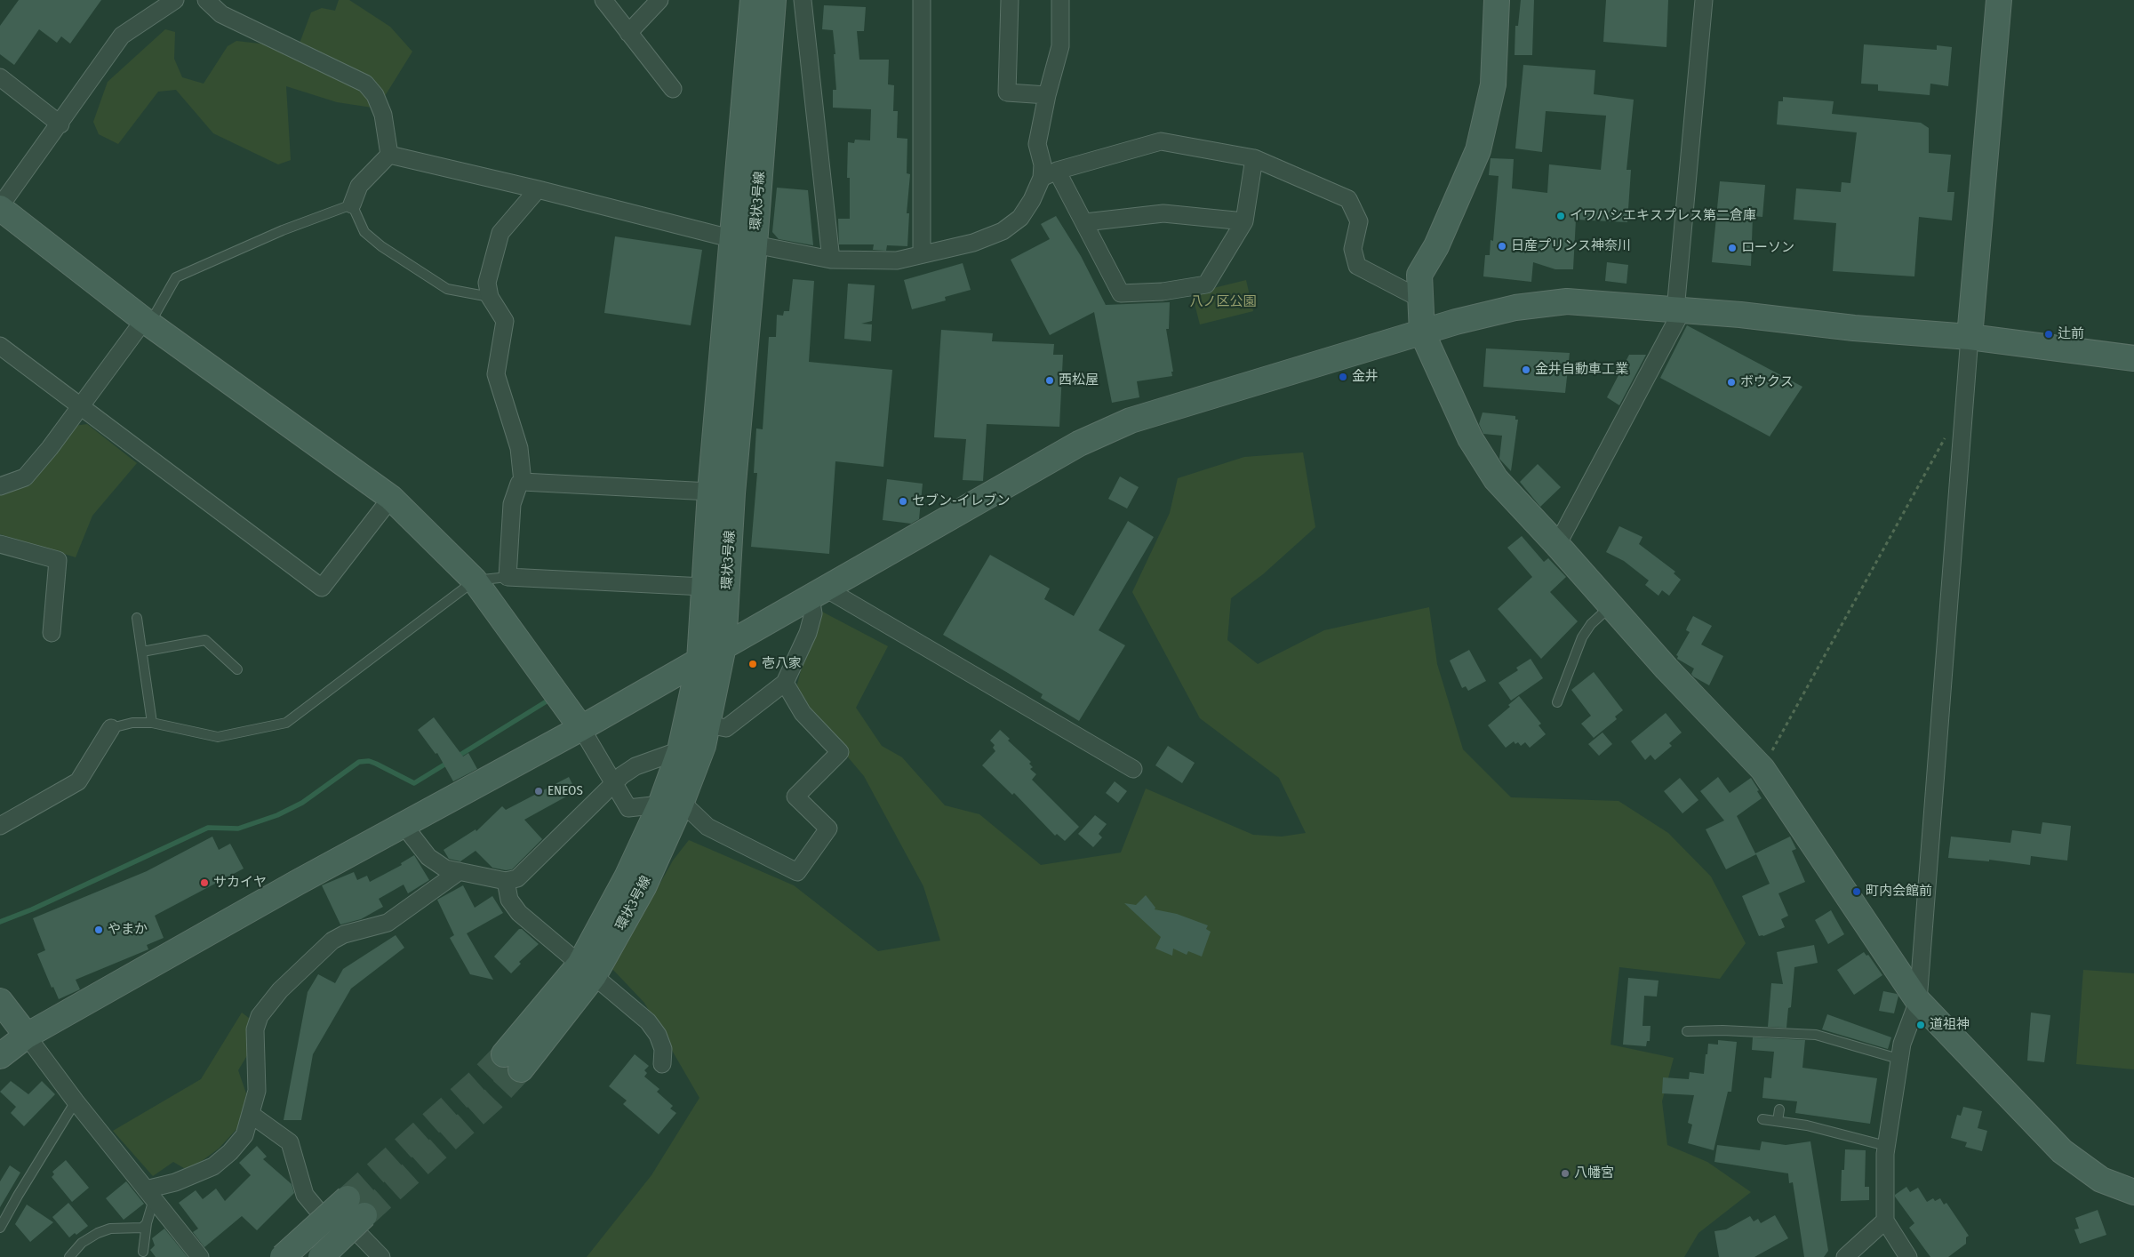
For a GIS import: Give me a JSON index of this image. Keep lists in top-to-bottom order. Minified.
{"streets":{"street":["環状3号線"]},"parks":["八ノ区公園"],"places":["イワハシエキスプレス第二倉庫","日産プリンス神奈川","ローソン","辻前","金井自動車工業","金井","西松屋","ボウクス","セブン-イレブン","壱八家","ENEOS","サカイヤ","町内会館前","やまか","道祖神","八幡宮"]}
